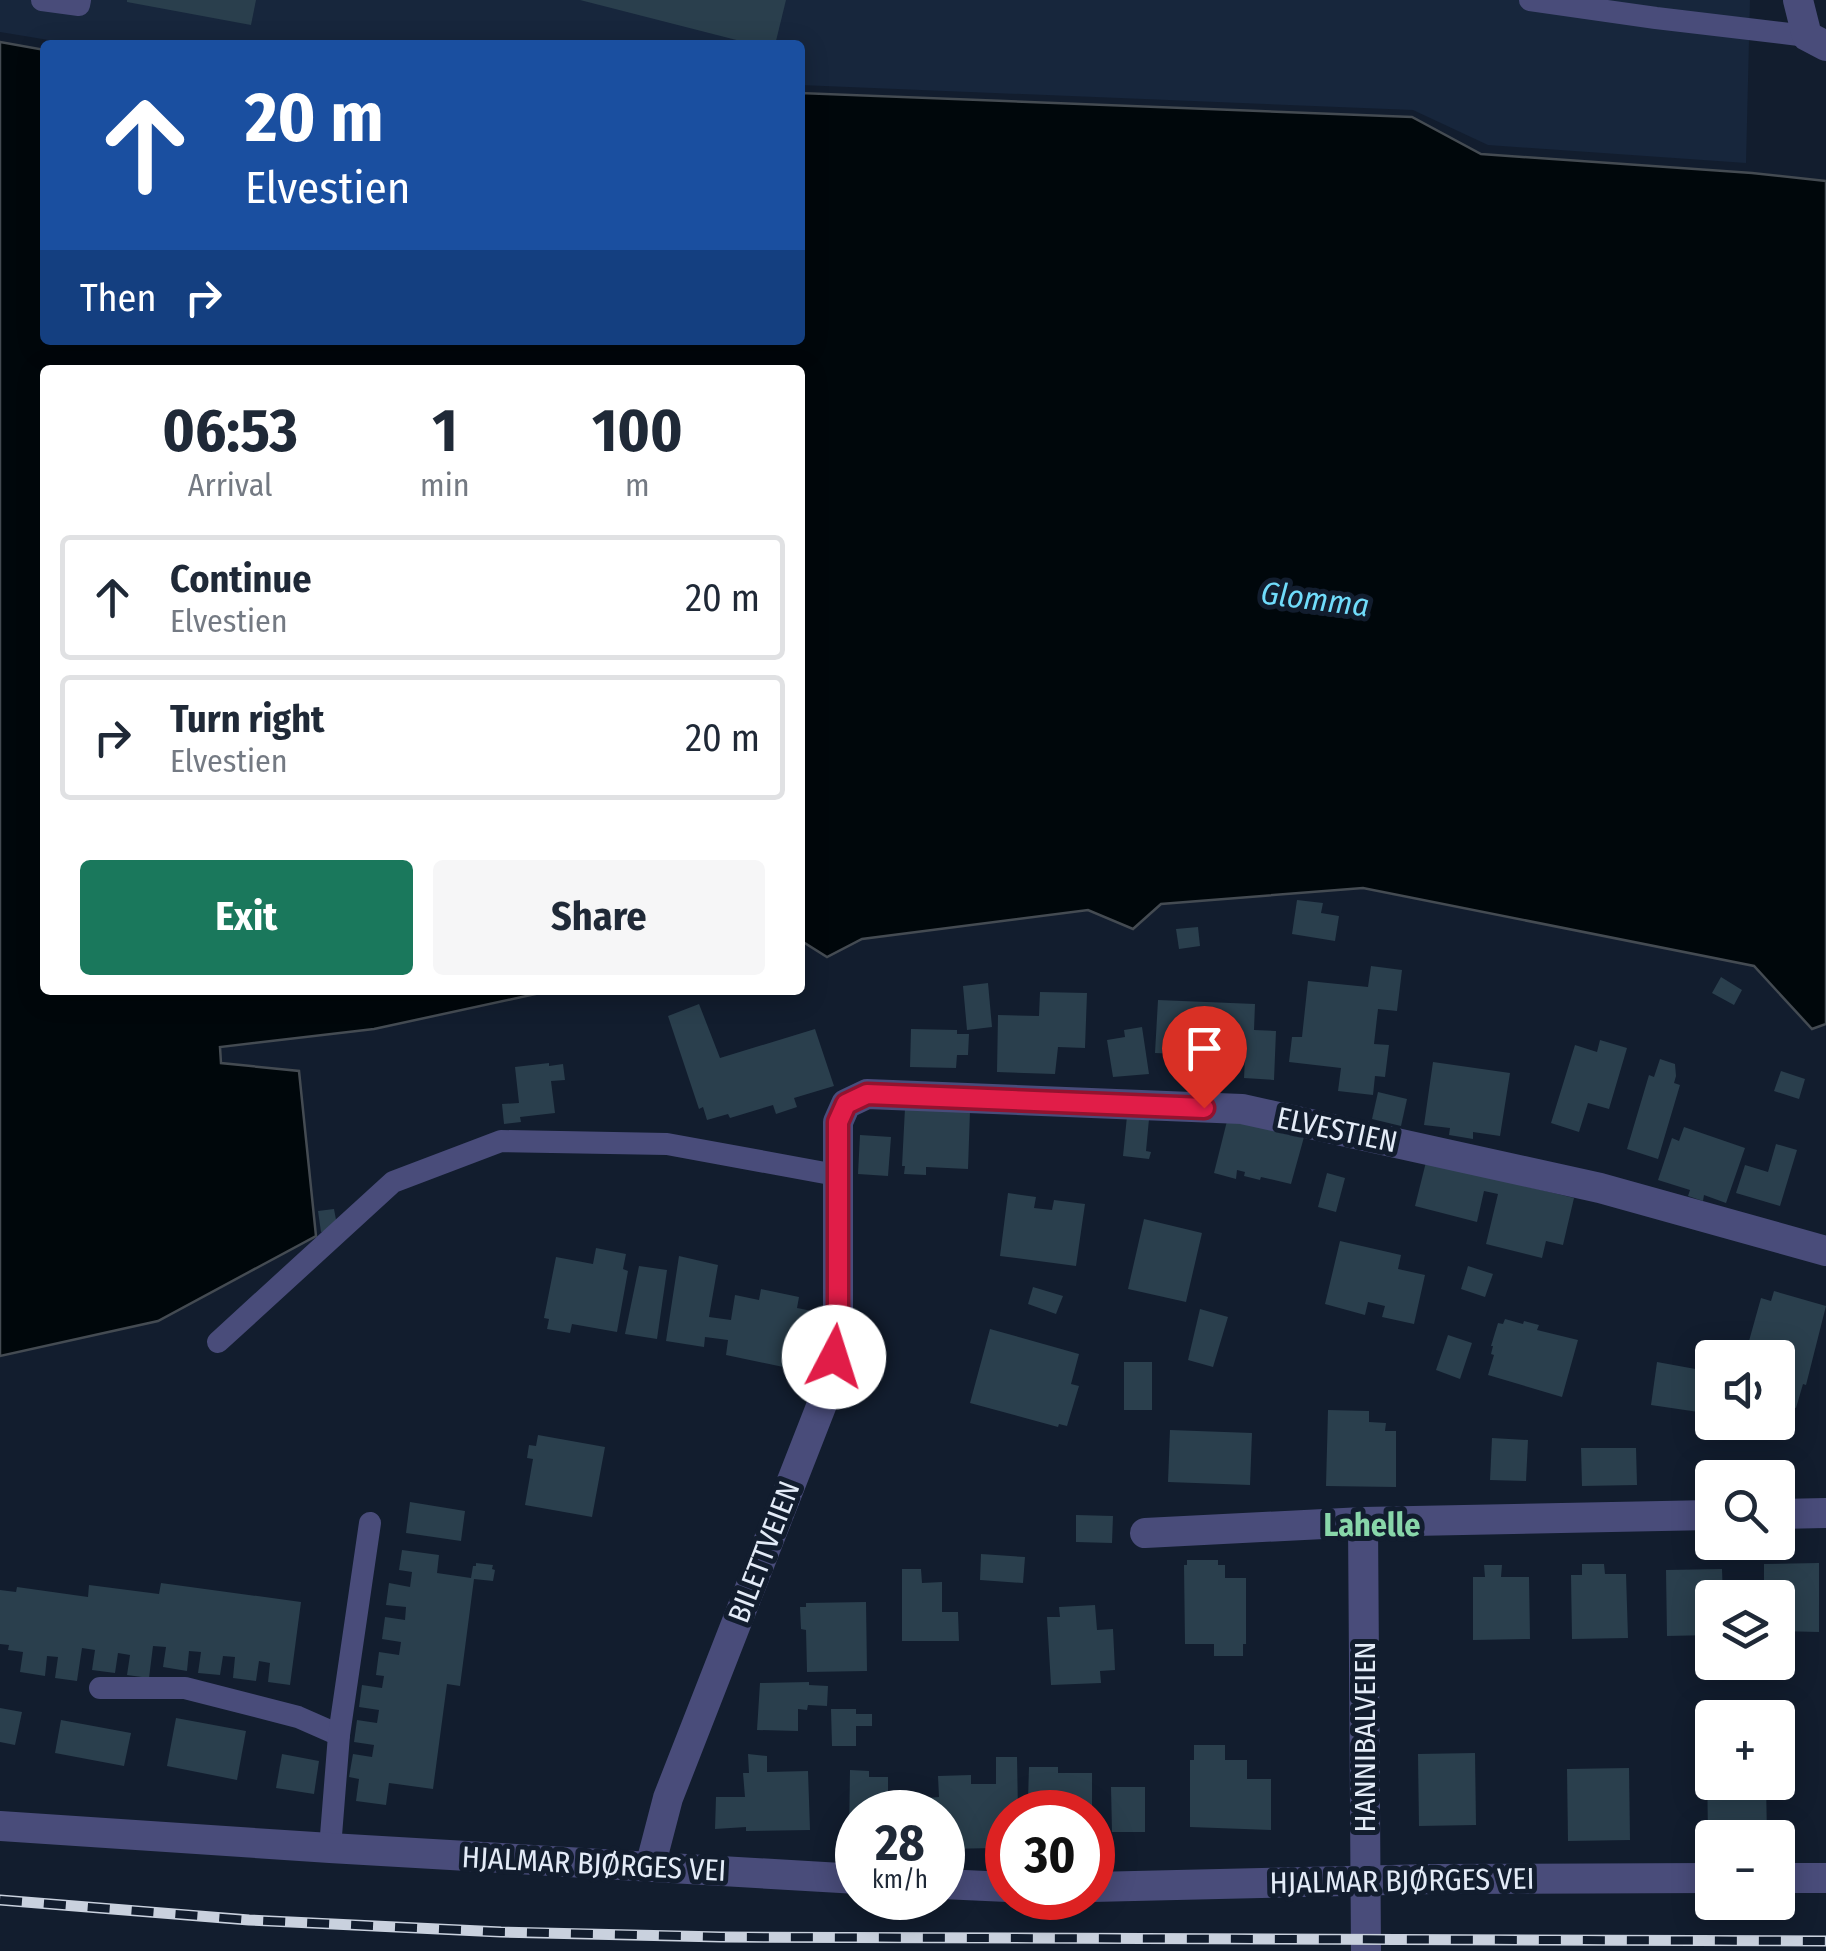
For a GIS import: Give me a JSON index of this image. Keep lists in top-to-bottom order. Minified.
{"streets":{"street":["ELVESTIEN","BILETTVEIEN","HANNIBALVEIEN","HJALMAR BJØRGES VEI"]},"crossings":[["ELVESTIEN","BILETTVEIEN"],["BILETTVEIEN","HJALMAR BJØRGES VEI"],["HANNIBALVEIEN","HJALMAR BJØRGES VEI"]],"districts":["Lahelle"],"water":["Glomma"],"page":{"turn":["20 m","Elvestien"],"then":"Then","eta":["06:53","Arrival","1","min","100","m"],"list":[{"name":"Continue","note":"Elvestien","value":"20 m"},{"name":"Turn right","note":"Elvestien","value":"20 m"}],"buttons":["Exit","Share"],"map_buttons":["+","−"],"speed":"28 km/h","limit":"30"}}
